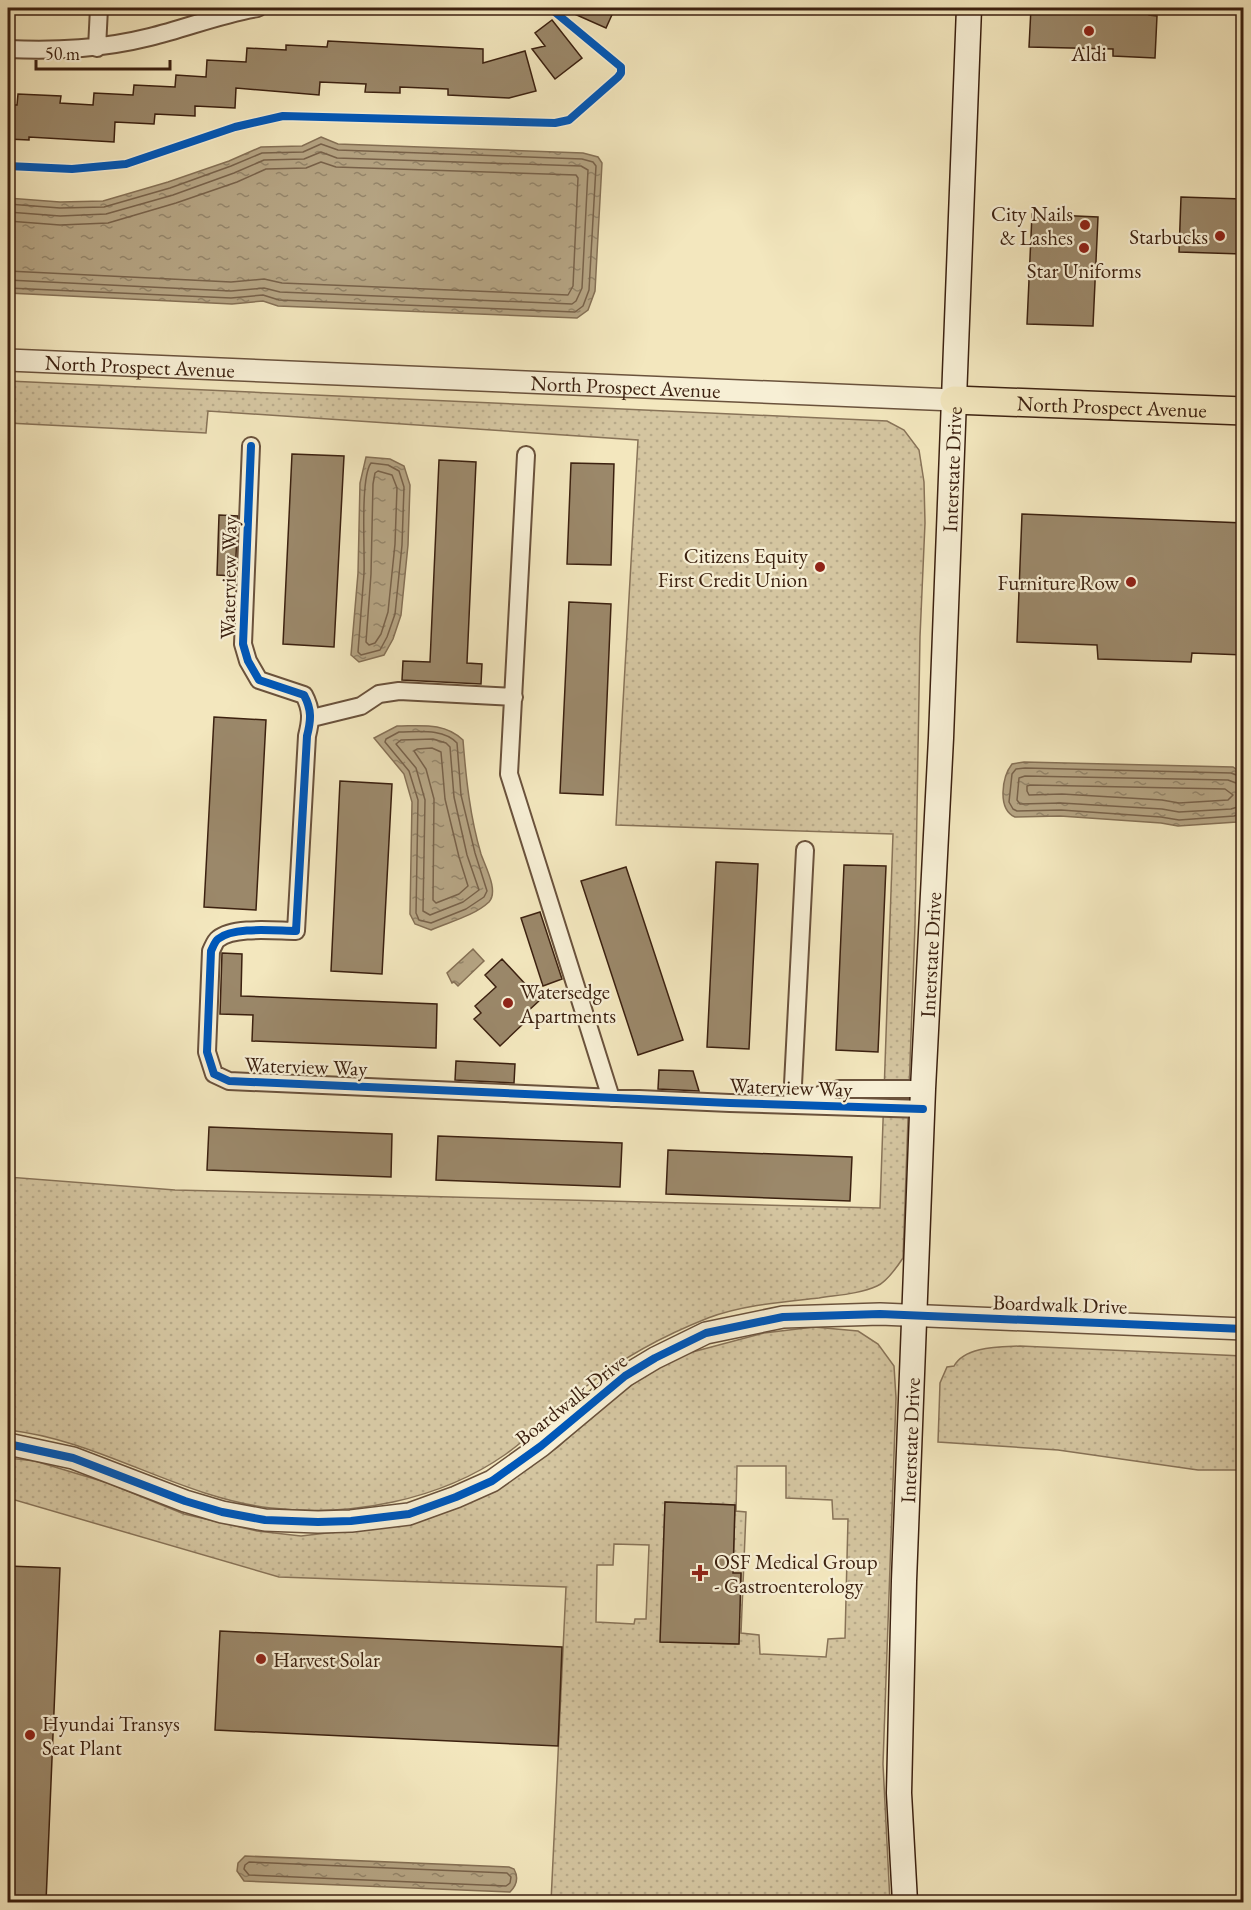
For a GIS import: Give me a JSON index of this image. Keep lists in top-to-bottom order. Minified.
{"streets":{"main road":["North Prospect Avenue","Interstate Drive"],"street":["Waterview Way","Boardwalk Drive"]},"crossings":[["North Prospect Avenue","Interstate Drive"],["Interstate Drive","Waterview Way"],["Interstate Drive","Boardwalk Drive"]],"places":{"other":["Aldi","City Nails & Lashes","Starbucks","Star Uniforms","Citizens Equity First Credit Union","Furniture Row","Watersedge Apartments","Harvest Solar","Hyundai Transys Seat Plant"],"health":["OSF Medical Group - Gastroenterology"]},"scale_bar":"50 m"}
